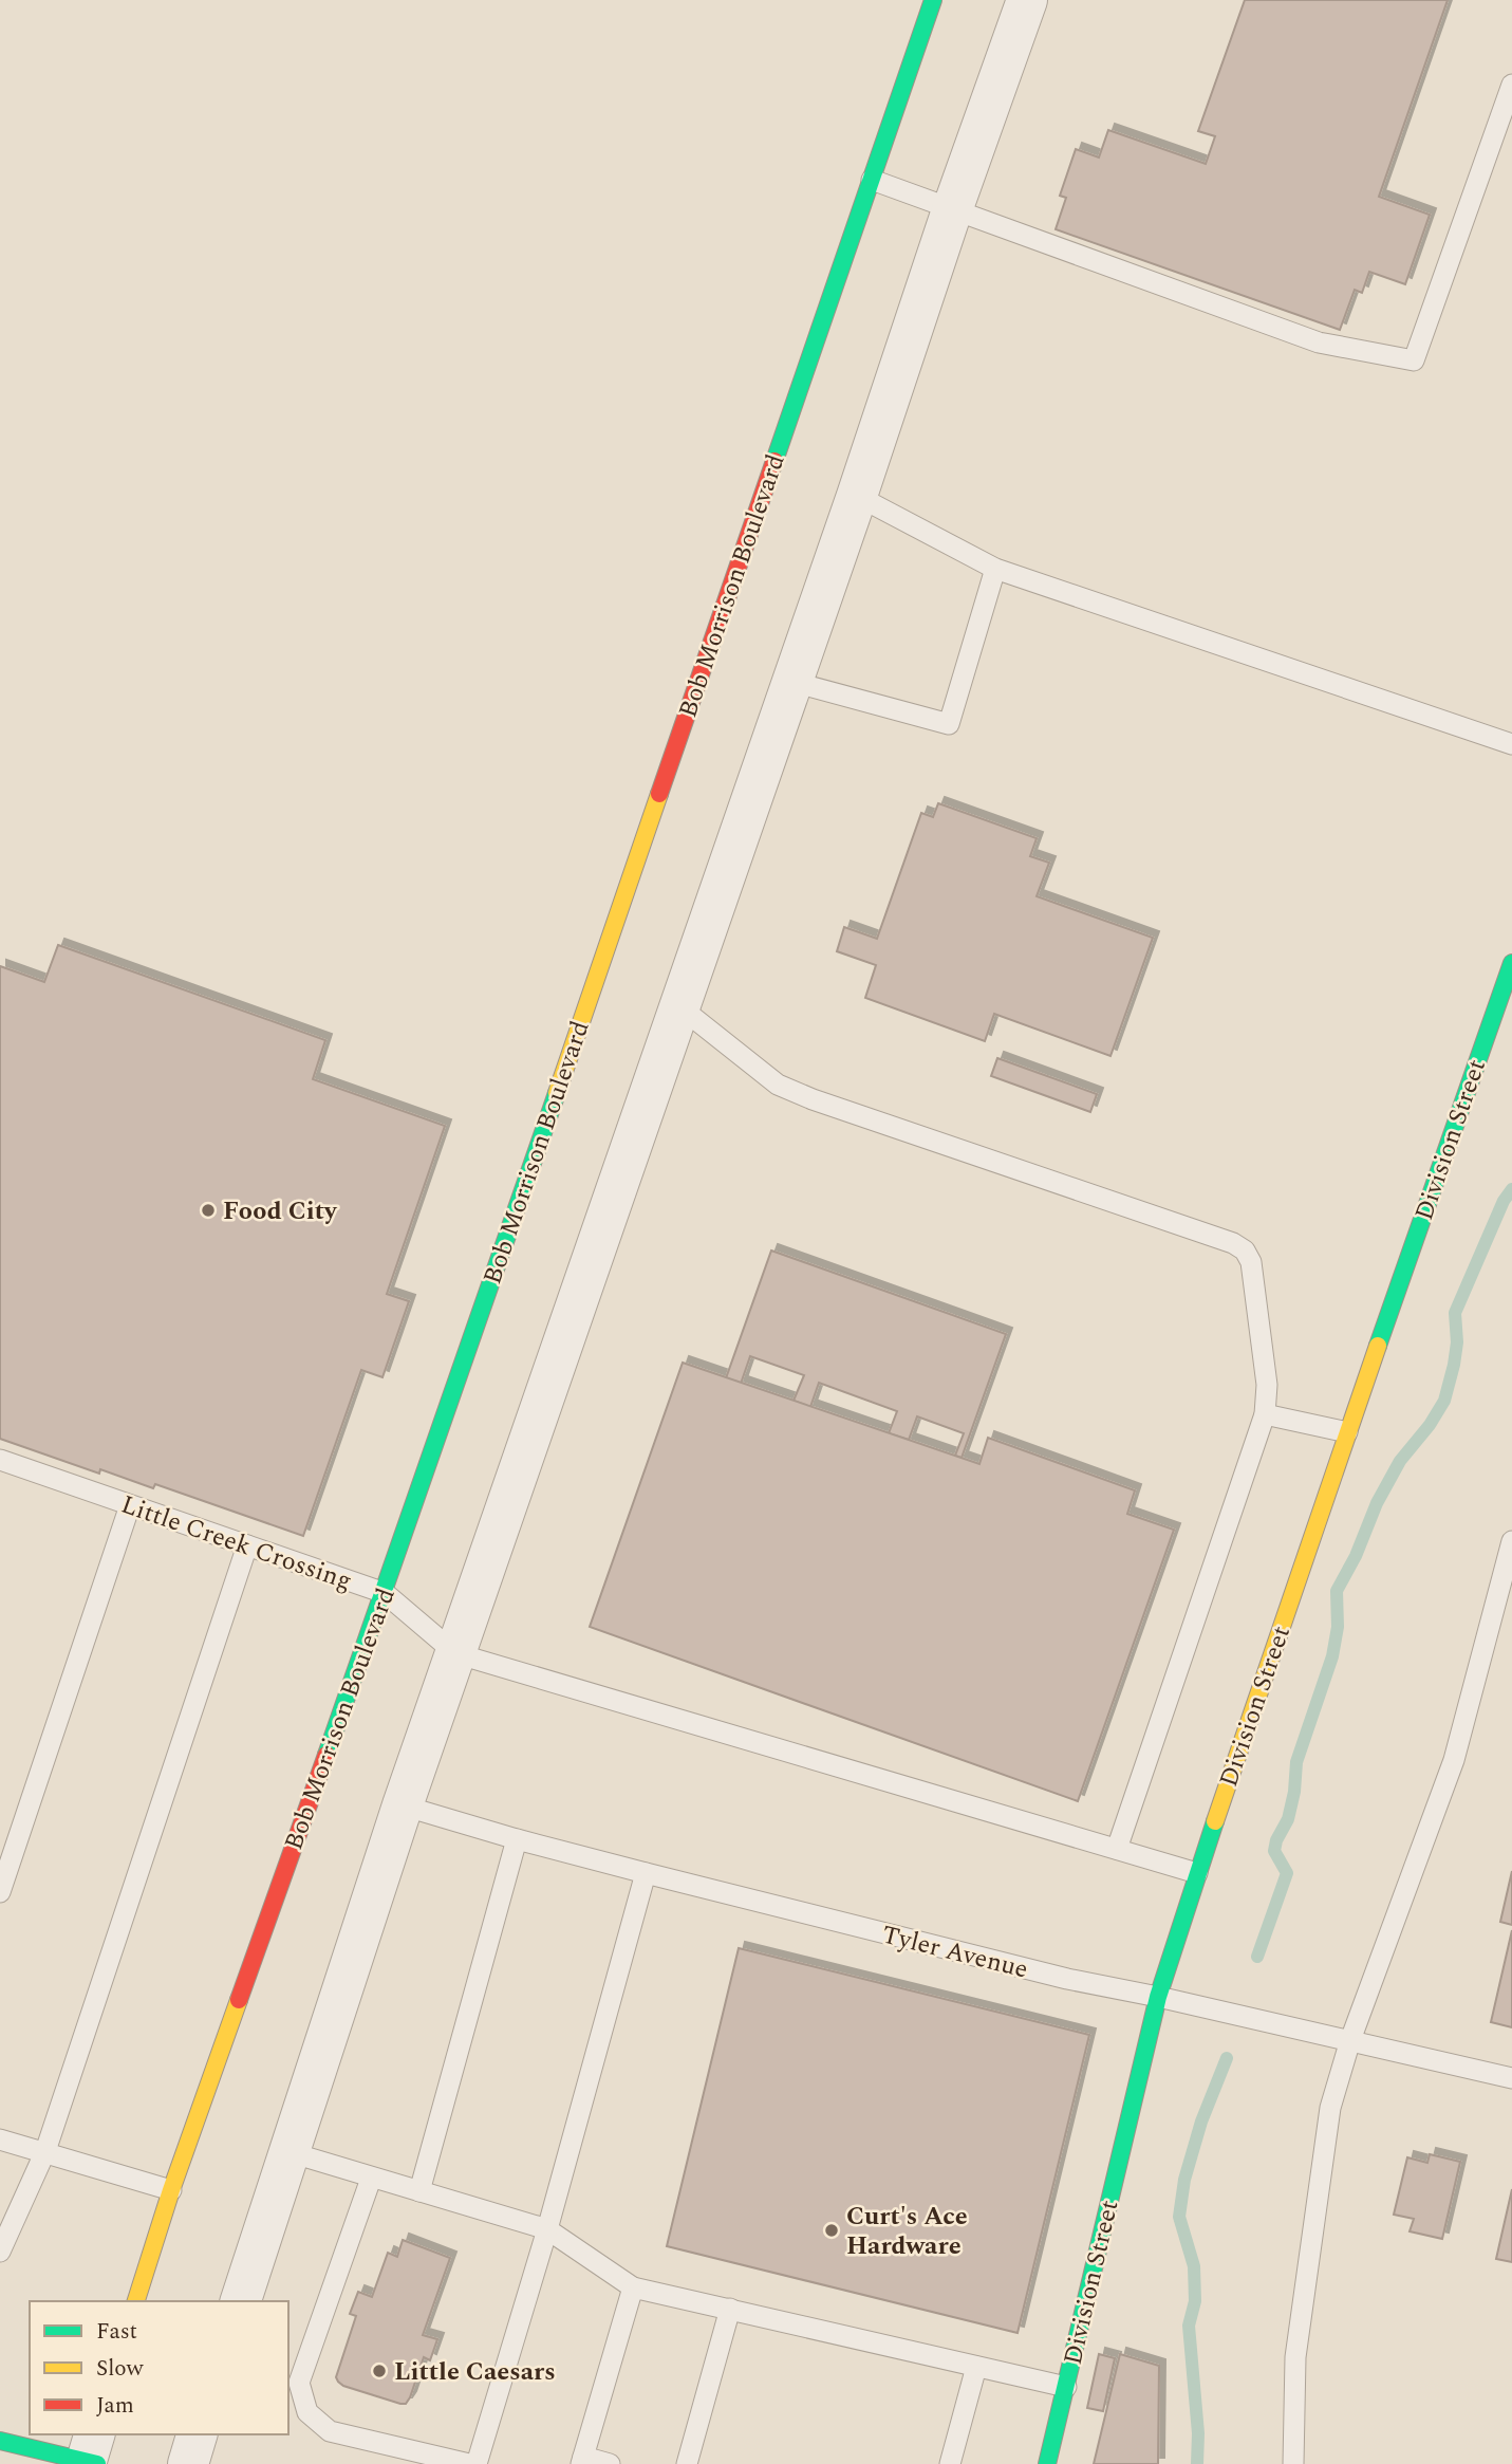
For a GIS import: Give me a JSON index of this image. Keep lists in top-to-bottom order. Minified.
{"streets":{"street":["Bob Morrison Boulevard","Division Street"],"lane":["Little Creek Crossing","Tyler Avenue"]},"crossings":[["Bob Morrison Boulevard","Little Creek Crossing"],["Division Street","Tyler Avenue"]],"places":["Food City","Curt's Ace Hardware","Little Caesars"],"legend":["Fast","Slow","Jam"]}
